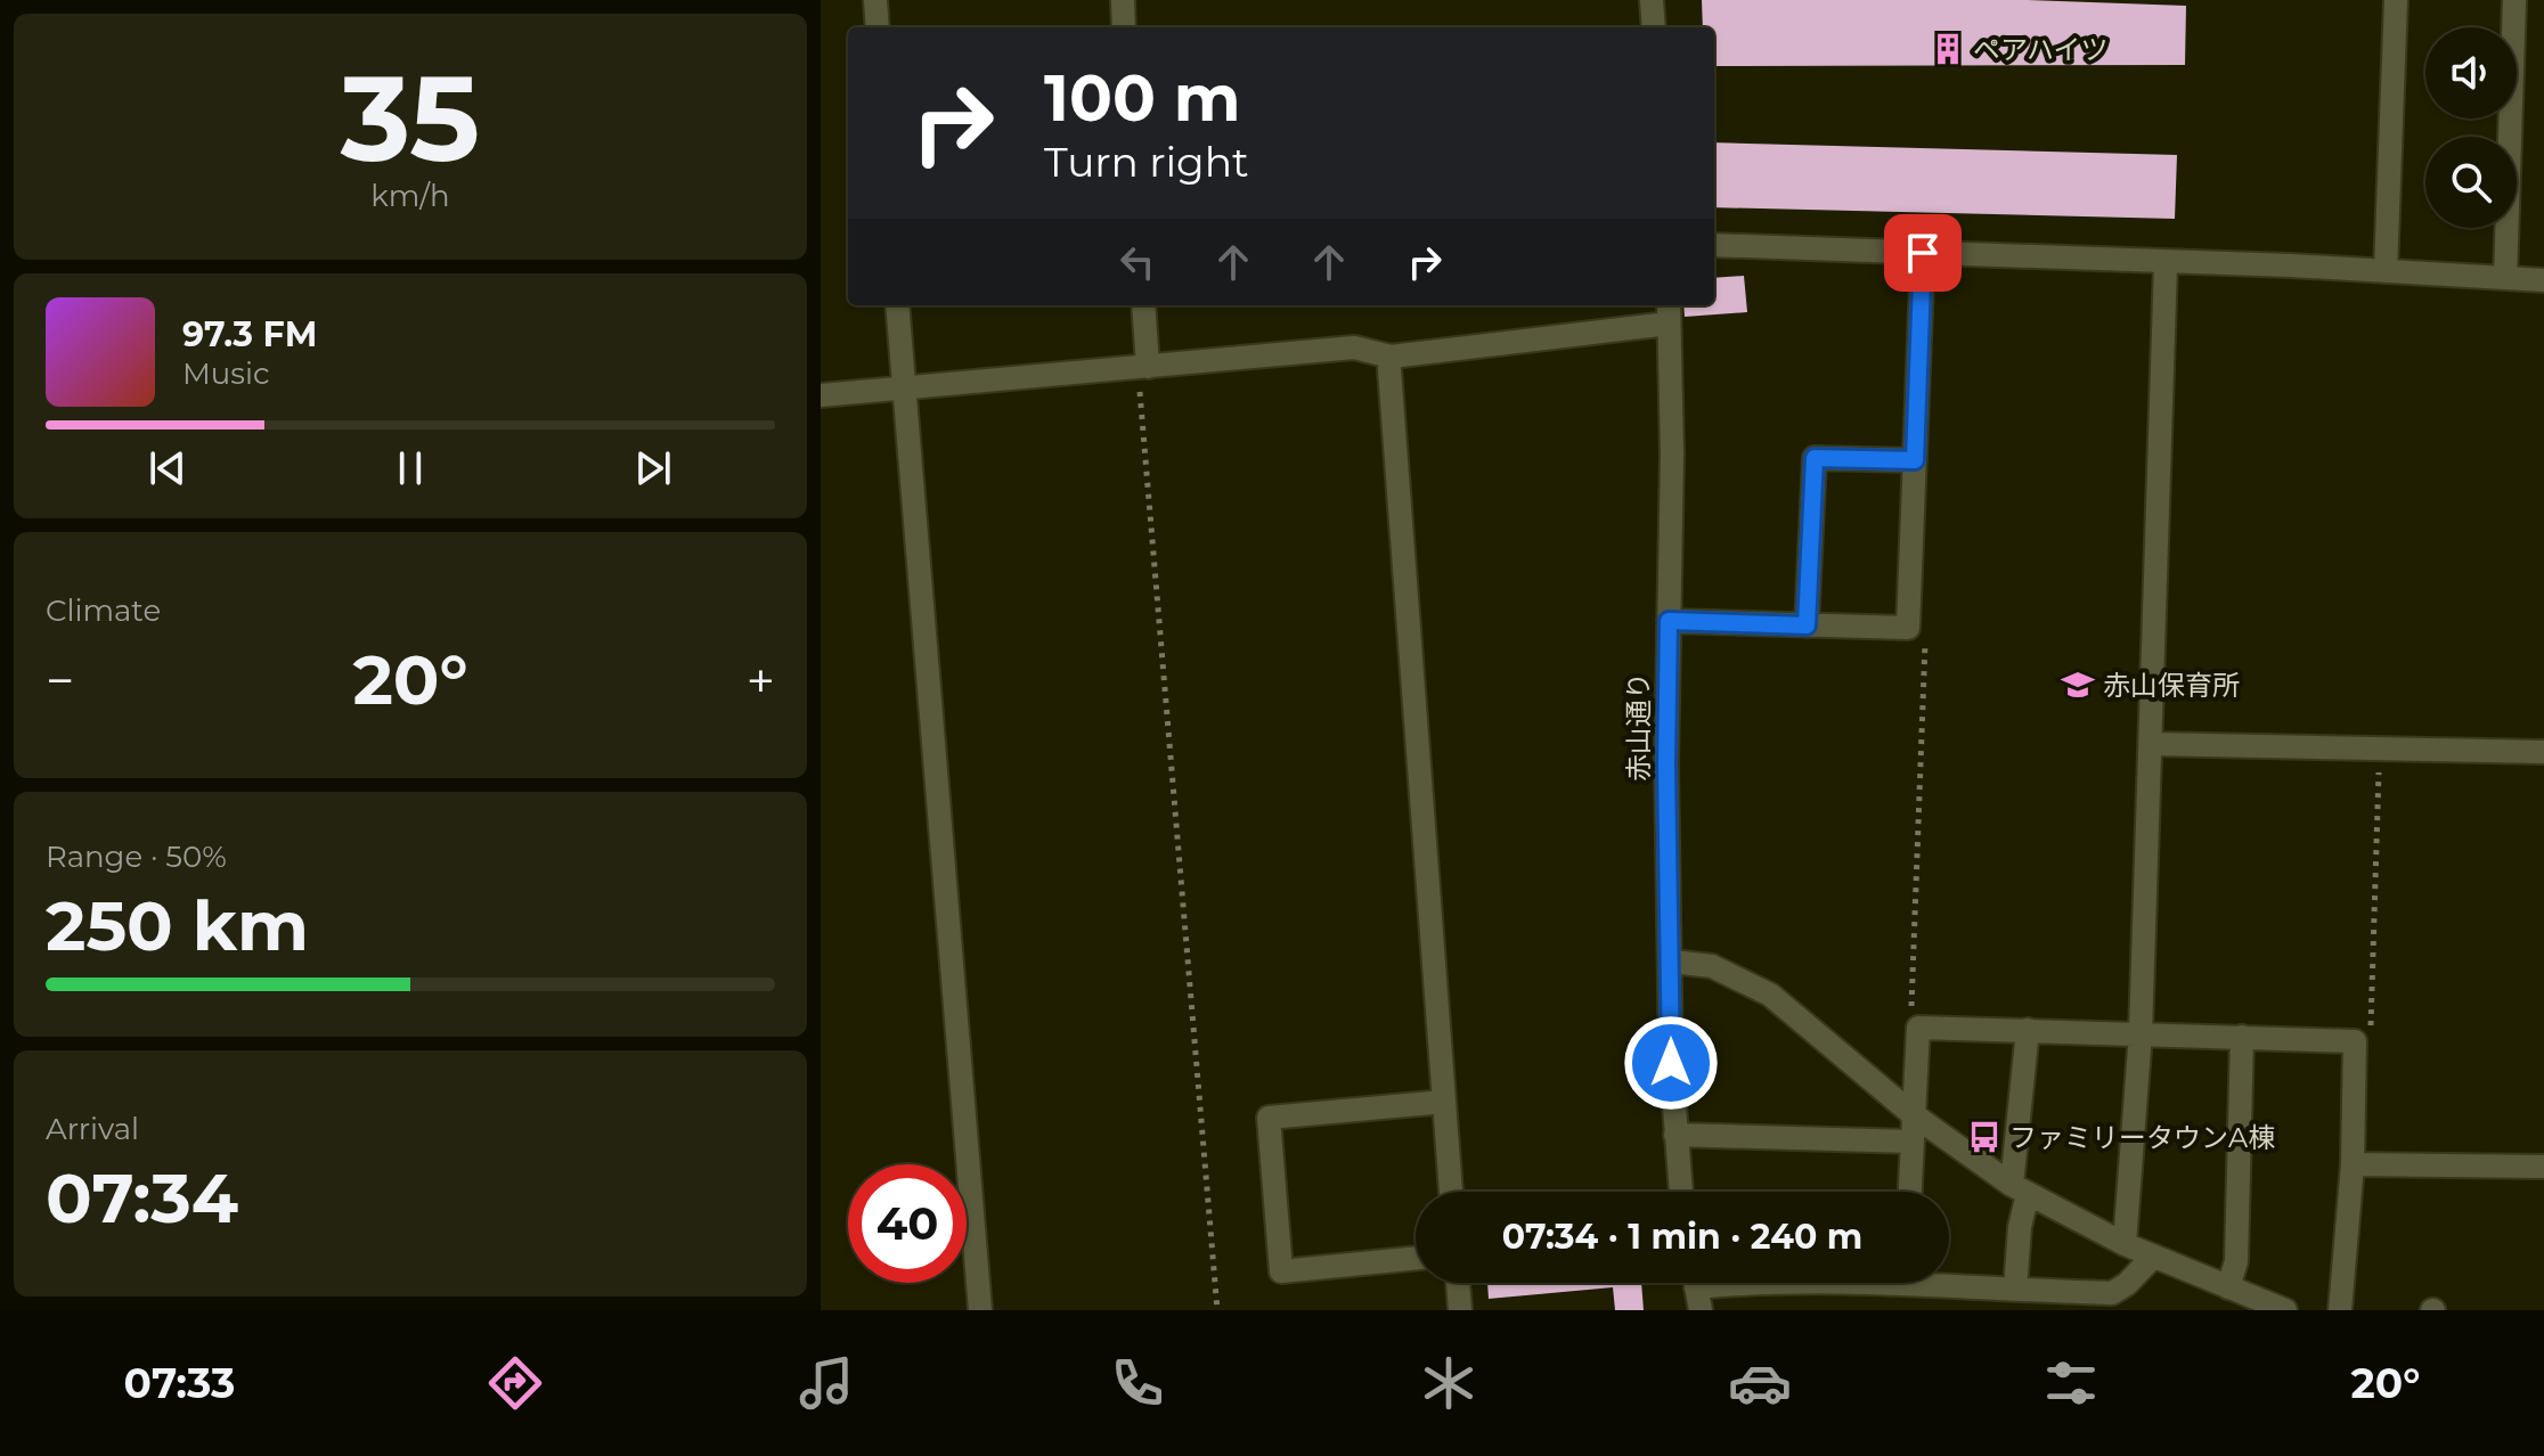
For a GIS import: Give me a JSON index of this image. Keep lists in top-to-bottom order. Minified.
{"streets":{"street":["赤山通り"]},"places":{"building":["ペアハイツ"],"school or university":["赤山保育所"],"bus stop":["ファミリータウンA棟"]},"page":{"tile":[["35","km/h"],"Climate",["Range · 50%","250 km"],["Arrival","07:34"]],"turn":["100 m","Turn right"],"song":["97.3 FM","Music"],"heat":["−","20°","+"],"limit":"40","trip":"07:34 · 1 min · 240 m","tabs":["07:33","20°"]}}
